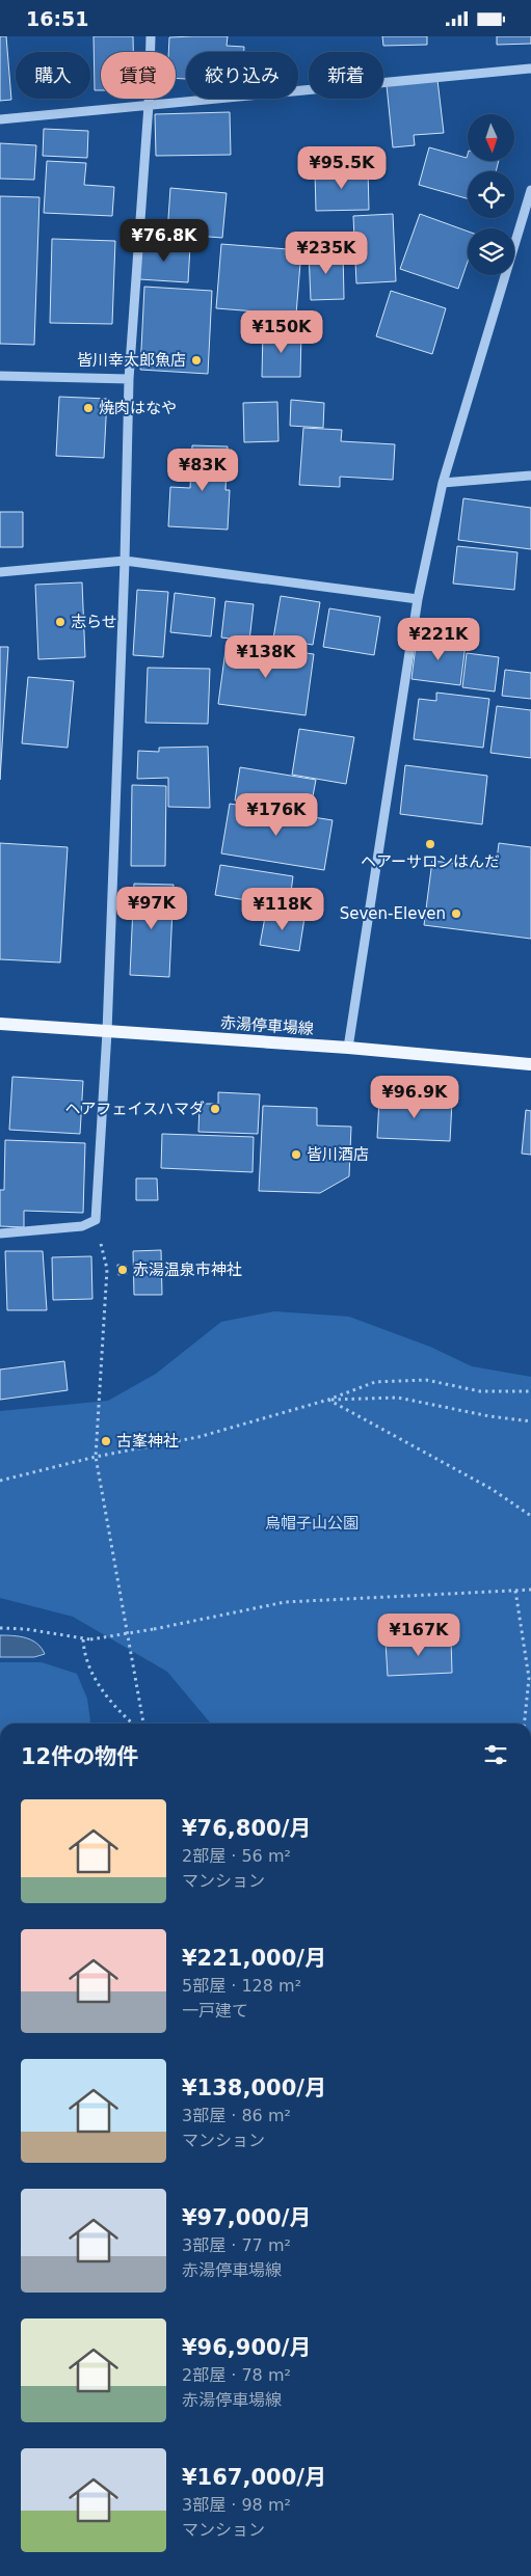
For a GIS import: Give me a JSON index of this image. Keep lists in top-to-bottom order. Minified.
{"streets":{"main road":["赤湯停車場線"]},"parks":["烏帽子山公園"],"places":["皆川幸太郎魚店","焼肉はなや","志らせ","ヘアーサロンはんだ","Seven-Eleven","ヘアフェイスハマダ","皆川酒店","赤湯温泉市神社","古峯神社"],"north":"bottom","page":{"status":"16:51","chip":["購入","賃貸","絞り込み","新着"],"price":["¥95.5K","¥76.8K","¥235K","¥150K","¥83K","¥221K","¥138K","¥176K","¥97K","¥118K","¥96.9K","¥167K"],"heading":"12件の物件","list":[{"name":"¥76,800/月","note":"2部屋 · 56 m² · マンション"},{"name":"¥221,000/月","note":"5部屋 · 128 m² · 一戸建て"},{"name":"¥138,000/月","note":"3部屋 · 86 m² · マンション"},{"name":"¥97,000/月","note":"3部屋 · 77 m² · 赤湯停車場線"},{"name":"¥96,900/月","note":"2部屋 · 78 m² · 赤湯停車場線"},{"name":"¥167,000/月","note":"3部屋 · 98 m² · マンション"}]}}
